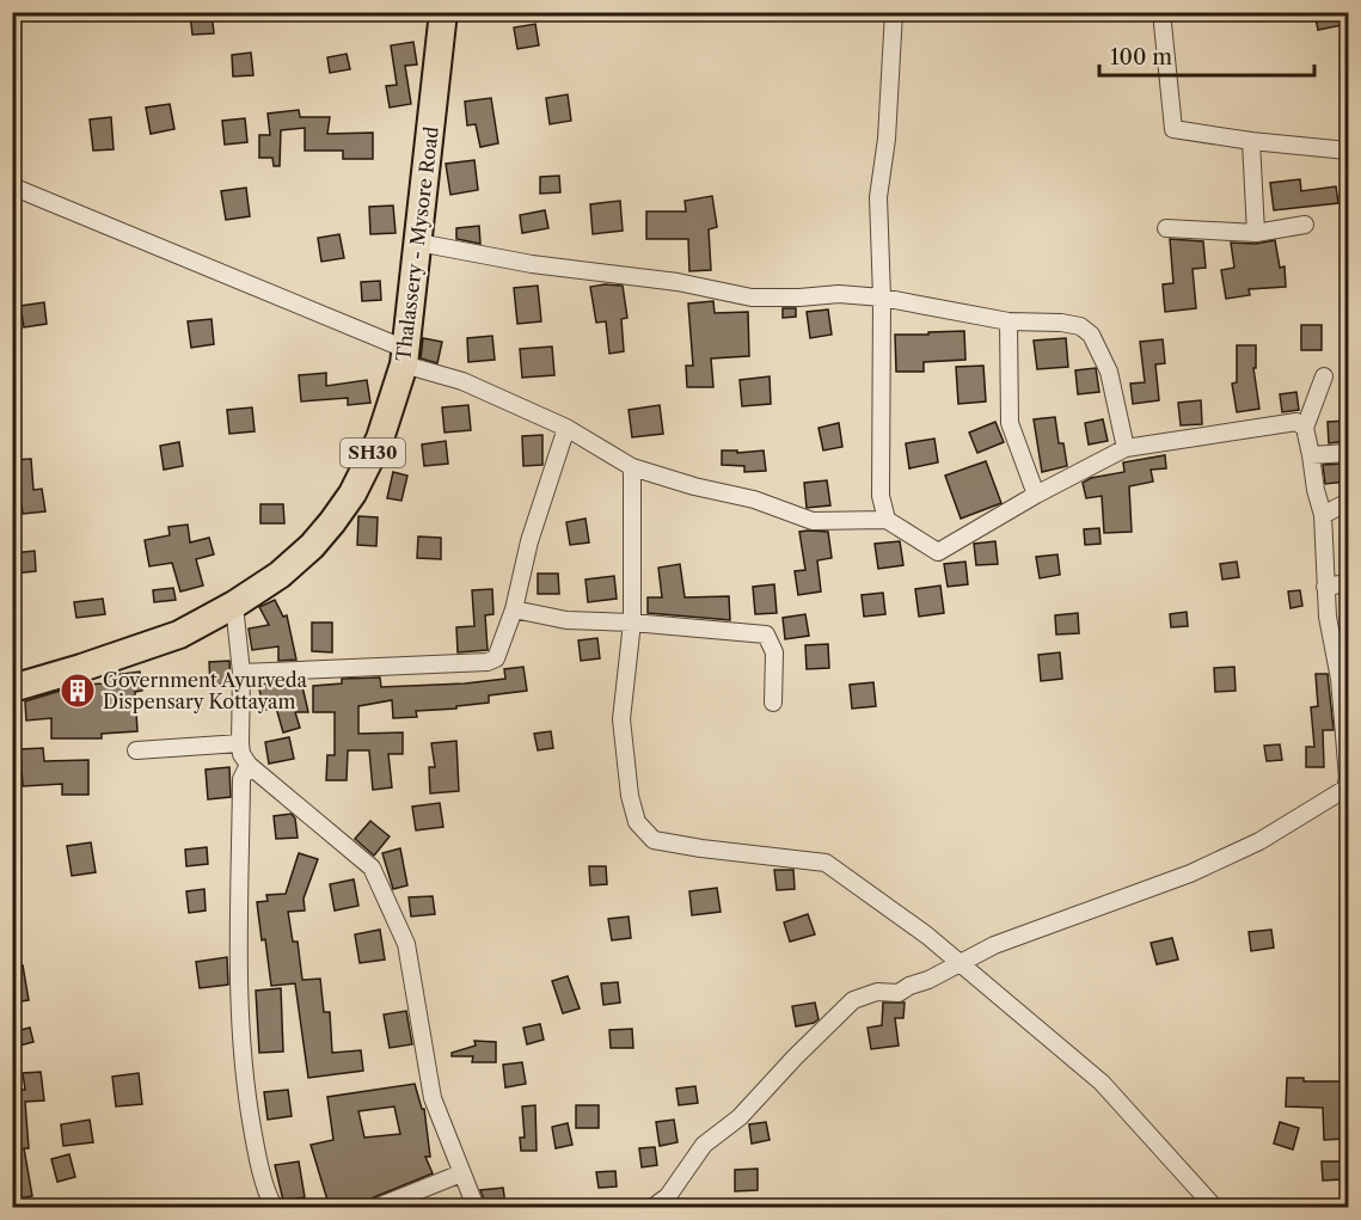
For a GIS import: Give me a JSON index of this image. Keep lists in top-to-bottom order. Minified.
{"streets":{"main road":["Thalassery - Mysore Road","SH30"]},"places":{"building":["Government Ayurveda Dispensary Kottayam"]},"scale_bar":"100 m"}
